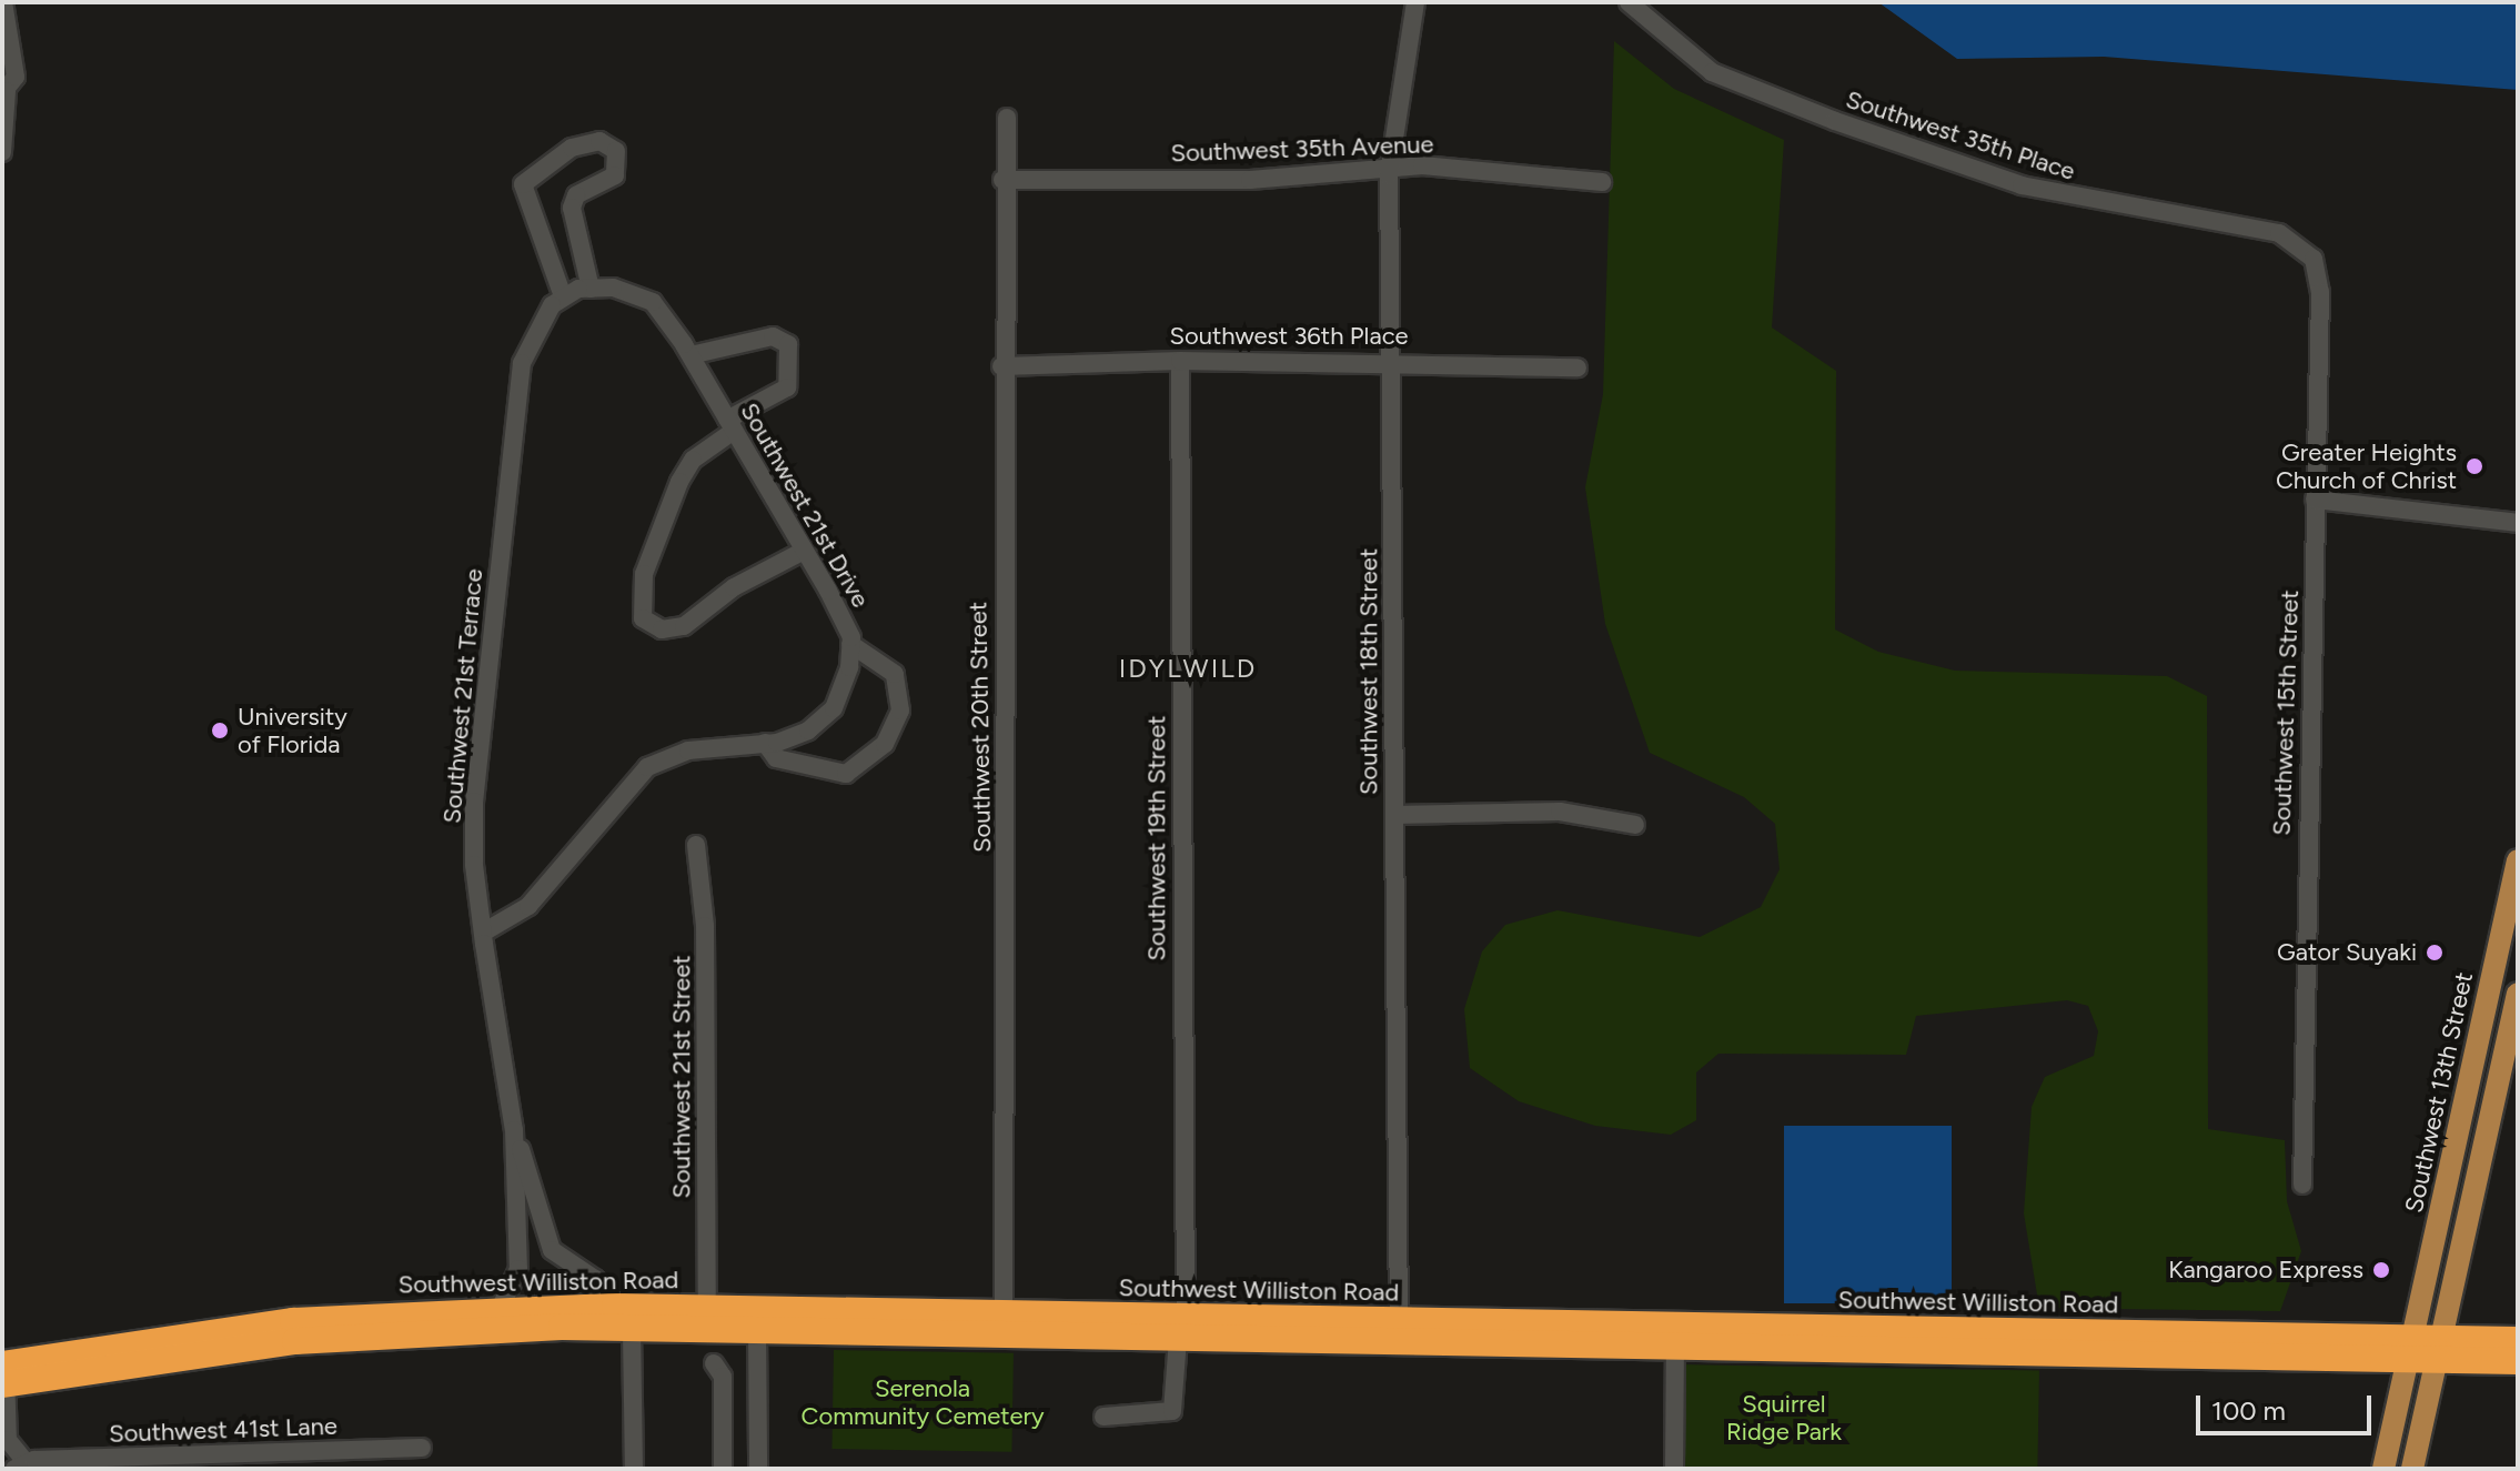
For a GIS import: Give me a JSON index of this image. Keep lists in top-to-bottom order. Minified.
{"streets":{"highway":["Southwest Williston Road"],"main road":["Southwest 13th Street"],"street":["Southwest 35th Place","Southwest 35th Avenue","Southwest 36th Place","Southwest 21st Drive","Southwest 18th Street","Southwest 21st Terrace","Southwest 15th Street","Southwest 20th Street","Southwest 19th Street","Southwest 21st Street","Southwest 41st Lane"]},"crossings":[["Southwest 35th Place","Southwest 15th Street"],["Southwest 35th Avenue","Southwest 18th Street"],["Southwest 35th Avenue","Southwest 20th Street"],["Southwest 36th Place","Southwest 18th Street"],["Southwest 36th Place","Southwest 20th Street"],["Southwest 36th Place","Southwest 19th Street"],["Southwest 21st Drive","Southwest 21st Terrace"],["Southwest 18th Street","Southwest Williston Road"],["Southwest 21st Terrace","Southwest Williston Road"],["Southwest 20th Street","Southwest Williston Road"],["Southwest 19th Street","Southwest Williston Road"],["Southwest 21st Street","Southwest Williston Road"],["Southwest 13th Street","Southwest Williston Road"]],"districts":["IDYLWILD"],"parks":["Serenola Community Cemetery","Squirrel Ridge Park"],"places":["Greater Heights Church of Christ","University of Florida","Gator Suyaki","Kangaroo Express"],"scale_bar":"100 m"}
